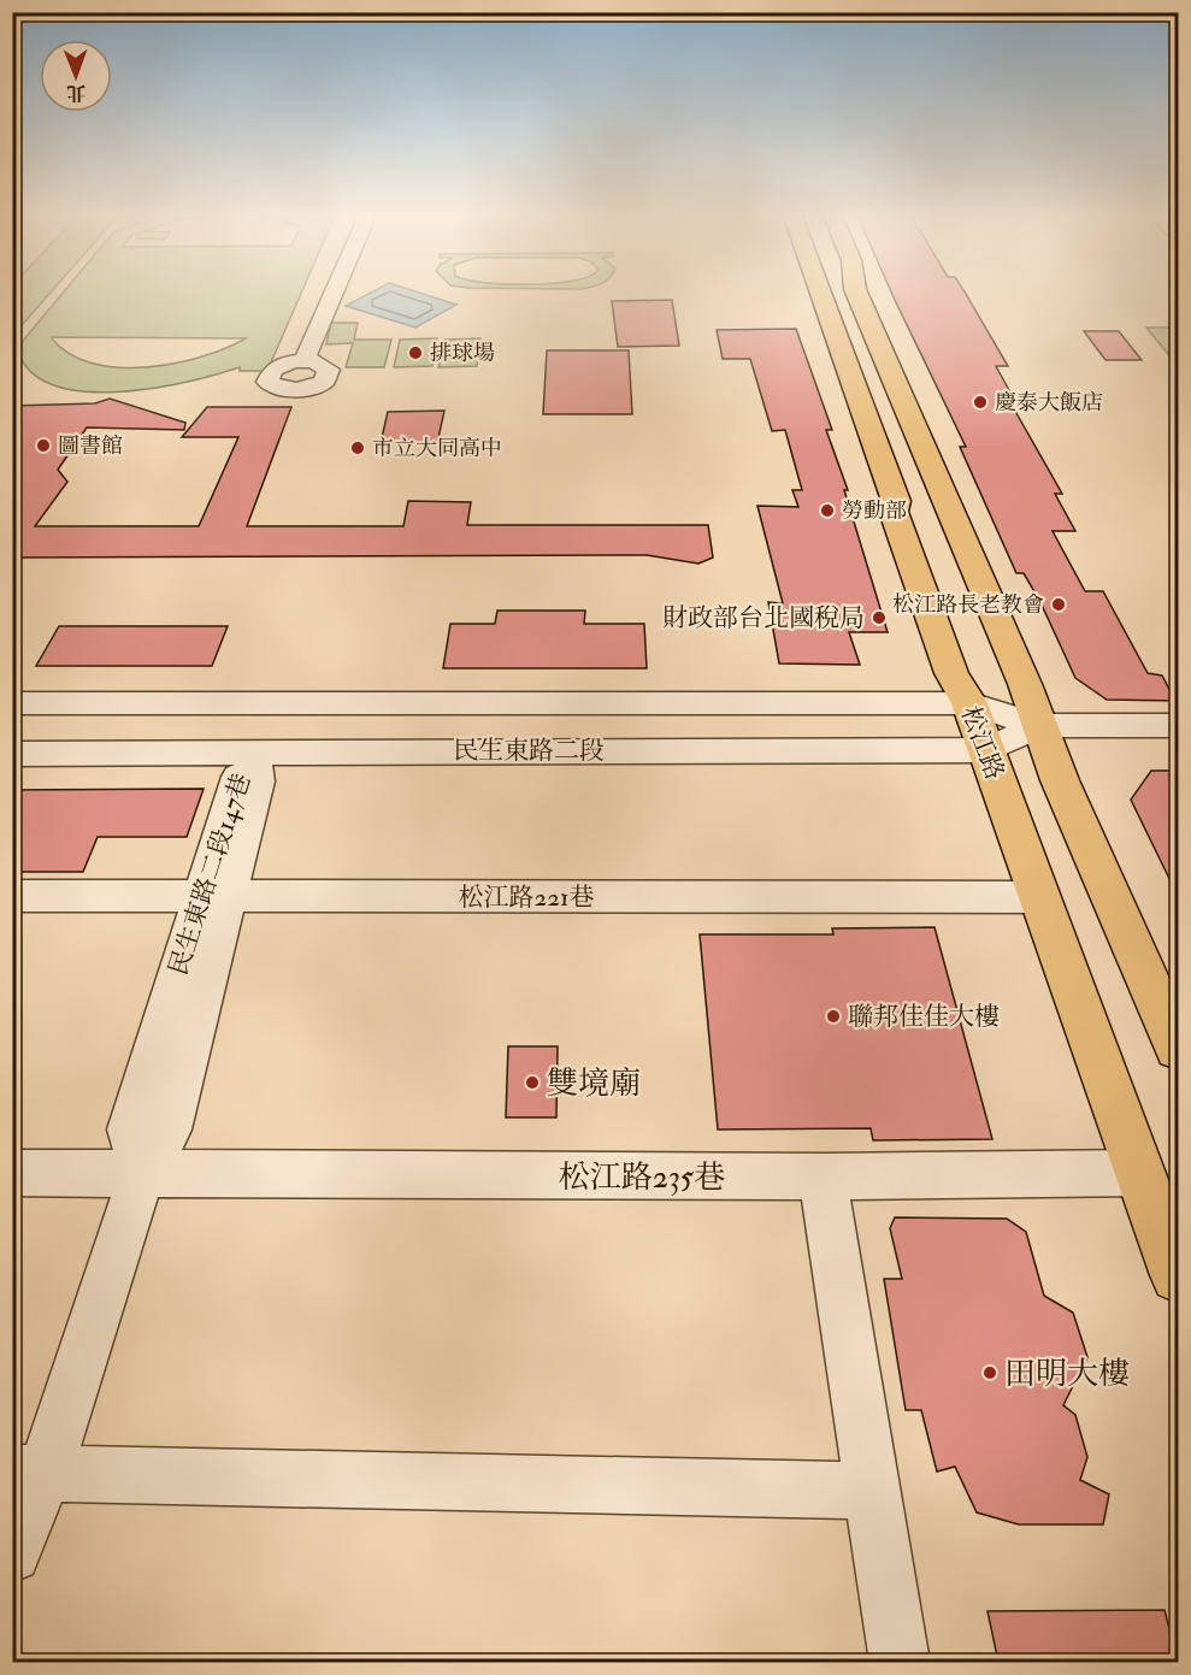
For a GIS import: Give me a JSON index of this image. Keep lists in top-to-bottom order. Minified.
{"streets":{"main road":["松江路"],"street":["民生東路二段","民生東路二段147巷","松江路221巷","松江路235巷"]},"crossings":[["松江路","民生東路二段"],["松江路","松江路221巷"],["松江路","松江路235巷"],["民生東路二段","民生東路二段147巷"],["民生東路二段147巷","松江路221巷"],["民生東路二段147巷","松江路235巷"]],"places":["排球場","慶泰大飯店","圖書館","市立大同高中","勞動部","松江路長老教會","財政部台北國稅局","聯邦佳佳大樓","雙境廟","田明大樓"],"north":"bottom"}
